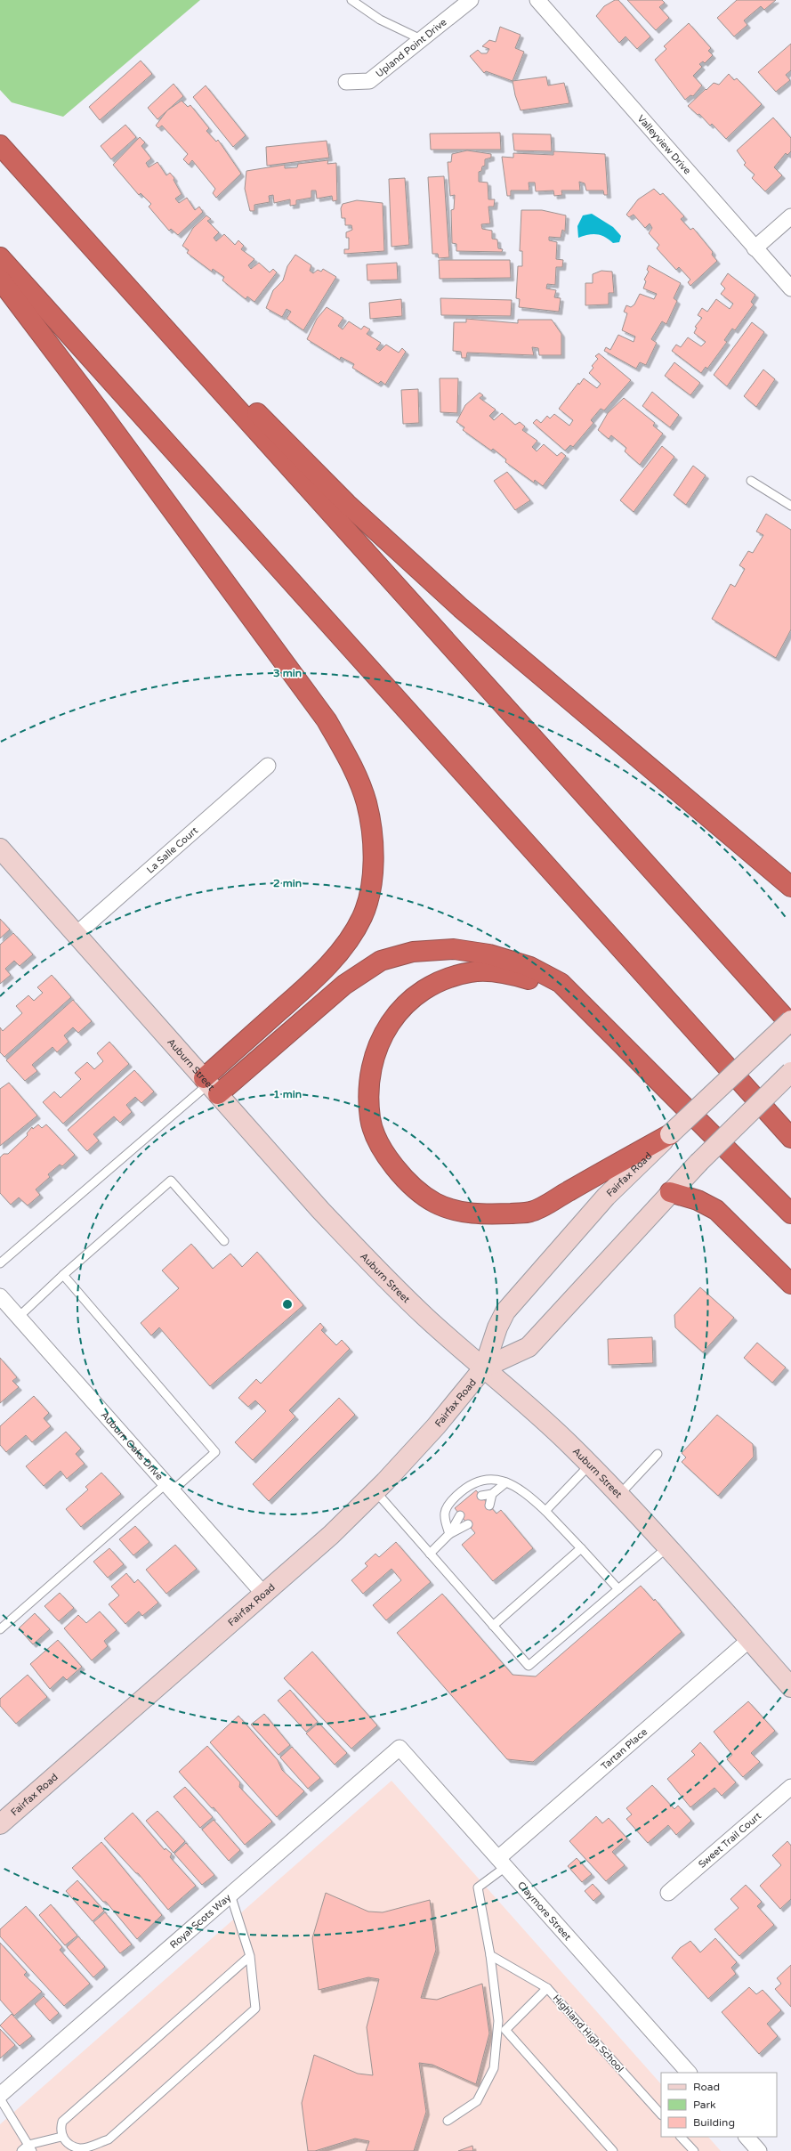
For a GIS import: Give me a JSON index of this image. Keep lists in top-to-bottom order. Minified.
{"streets":{"main road":["Auburn Street","Fairfax Road"],"street":["Upland Point Drive","Valleyview Drive","La Salle Court","Auburn Oaks Drive","Tartan Place","Sweet Trail Court","Claymore Street","Royal Scots Way"],"lane":["Highland High School"]},"crossings":[["La Salle Court","Auburn Street"],["Auburn Street","Fairfax Road"],["Auburn Street","Tartan Place"],["Fairfax Road","Auburn Oaks Drive"],["Tartan Place","Claymore Street"],["Claymore Street","Royal Scots Way"]],"legend":["Road","Park","Building"],"rings":["3 min","2 min","1 min"]}
